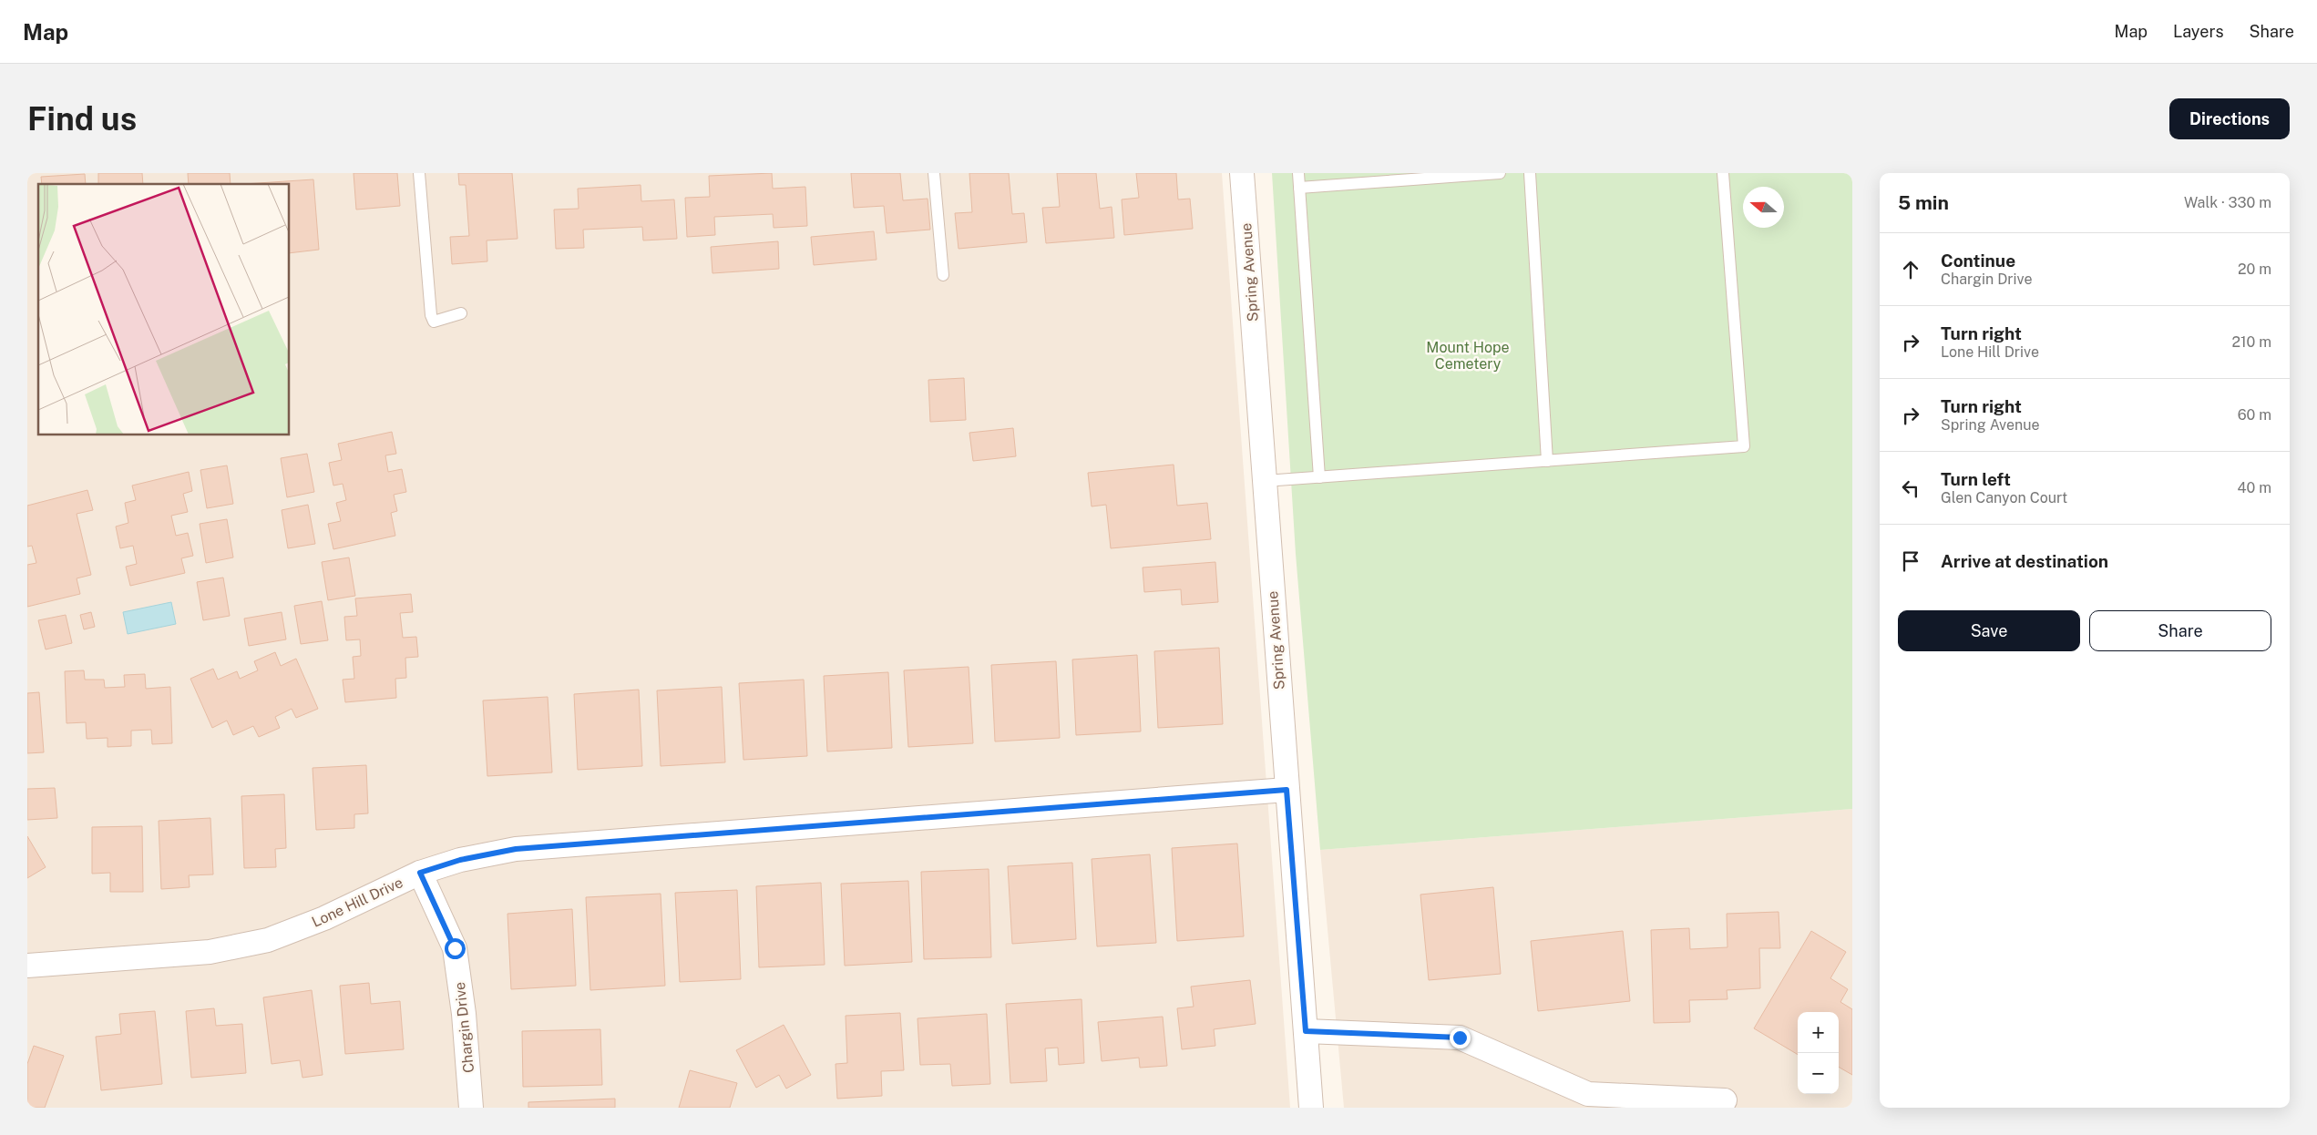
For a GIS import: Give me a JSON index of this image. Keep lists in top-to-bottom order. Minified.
{"streets":{"street":["Spring Avenue","Lone Hill Drive","Chargin Drive"]},"crossings":[["Spring Avenue","Lone Hill Drive"],["Lone Hill Drive","Chargin Drive"]],"parks":["Mount Hope Cemetery"],"north":"left","page":{"header":"Map","nav":["Map","Layers","Share"],"buttons":["Directions",["Save","Share"]],"title":"Find us","heading":["5 min","Walk · 330 m"],"list":[["Continue","Chargin Drive","20 m"],["Turn right","Lone Hill Drive","210 m"],["Turn right","Spring Avenue","60 m"],["Turn left","Glen Canyon Court","40 m"],"Arrive at destination"],"map_buttons":["+","−"]}}
